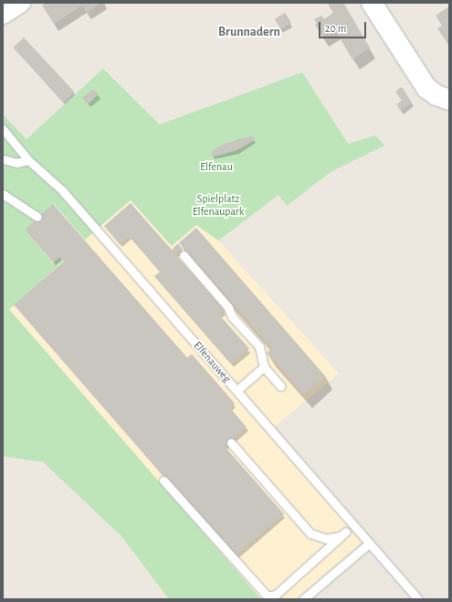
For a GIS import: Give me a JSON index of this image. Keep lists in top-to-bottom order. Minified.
{"streets":{"lane":["Elfenauweg"]},"districts":["Brunnadern"],"parks":["Elfenau","Spielplatz Elfenaupark"],"scale_bar":"20 m"}
